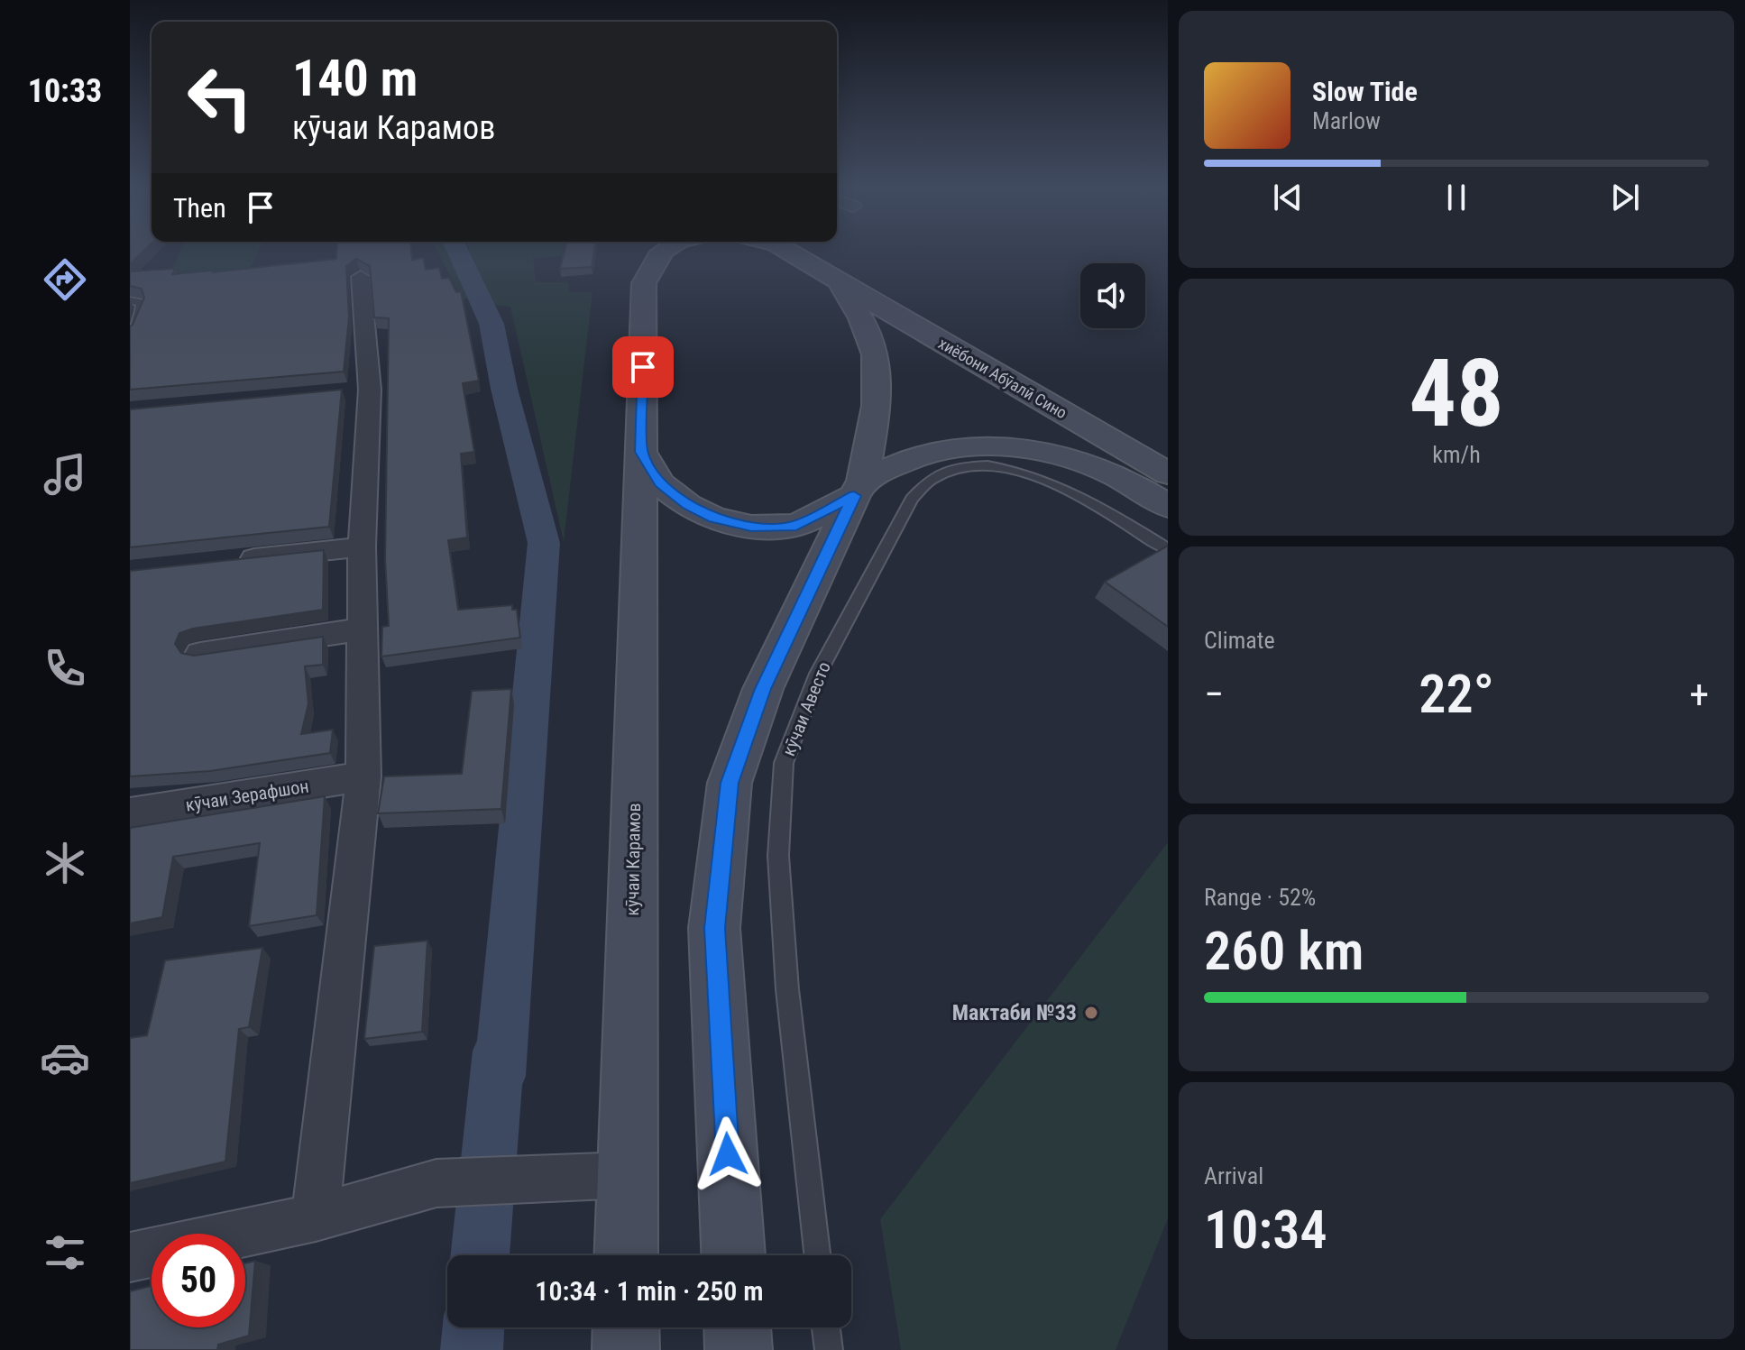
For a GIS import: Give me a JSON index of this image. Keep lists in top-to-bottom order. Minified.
{"streets":{"main road":["хиёбони Абӯалӣ Сино","кӯчаи Карамов"],"street":["кӯчаи Зерафшон"],"lane":["кӯчаи Авесто"]},"places":["Мактаби №33"],"page":{"tabs":"10:33","turn":["140 m","кӯчаи Карамов"],"song":["Slow Tide","Marlow"],"then":"Then","tile":[["48","km/h"],"Climate",["Range · 52%","260 km"],["Arrival","10:34"]],"heat":["−","22°","+"],"limit":"50","trip":"10:34 · 1 min · 250 m"}}
